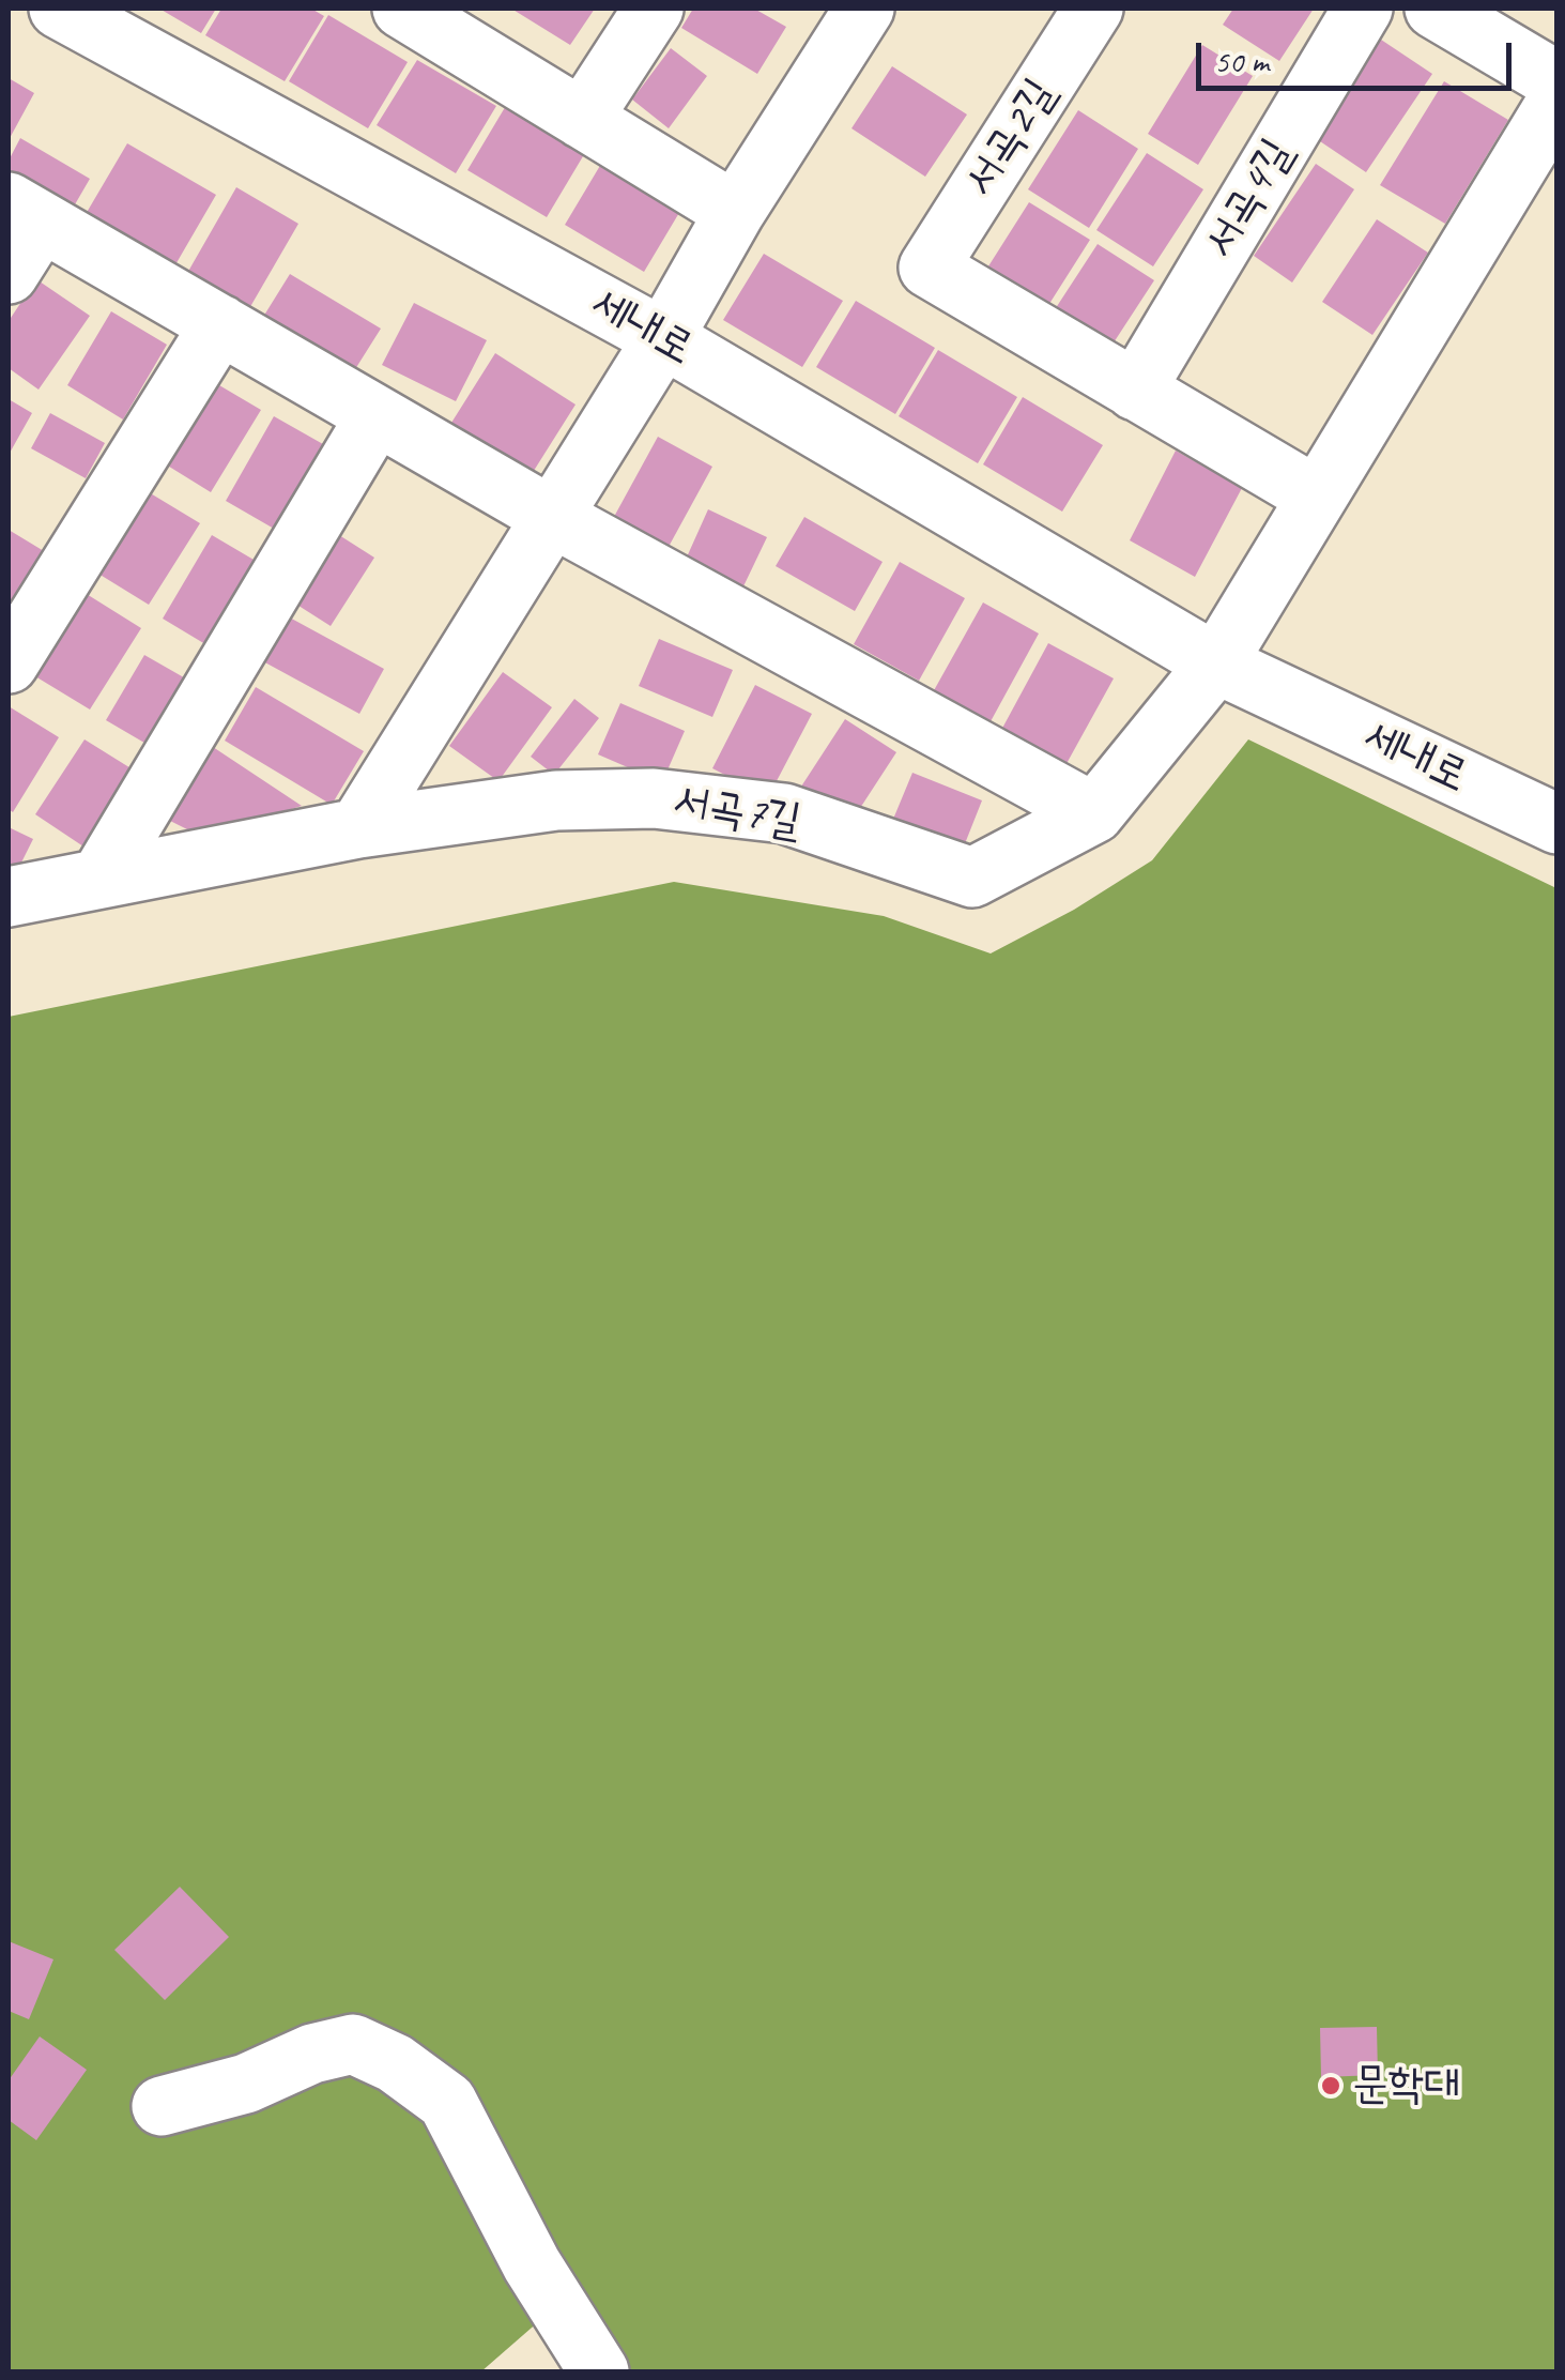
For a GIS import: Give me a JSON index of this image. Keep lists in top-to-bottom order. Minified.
{"streets":{"street":["서곡2길","서곡4길","세내로","서곡7길"]},"crossings":[["서곡2길","서곡4길"],["세내로","서곡7길"]],"places":["문학대"],"scale_bar":"50 m"}
